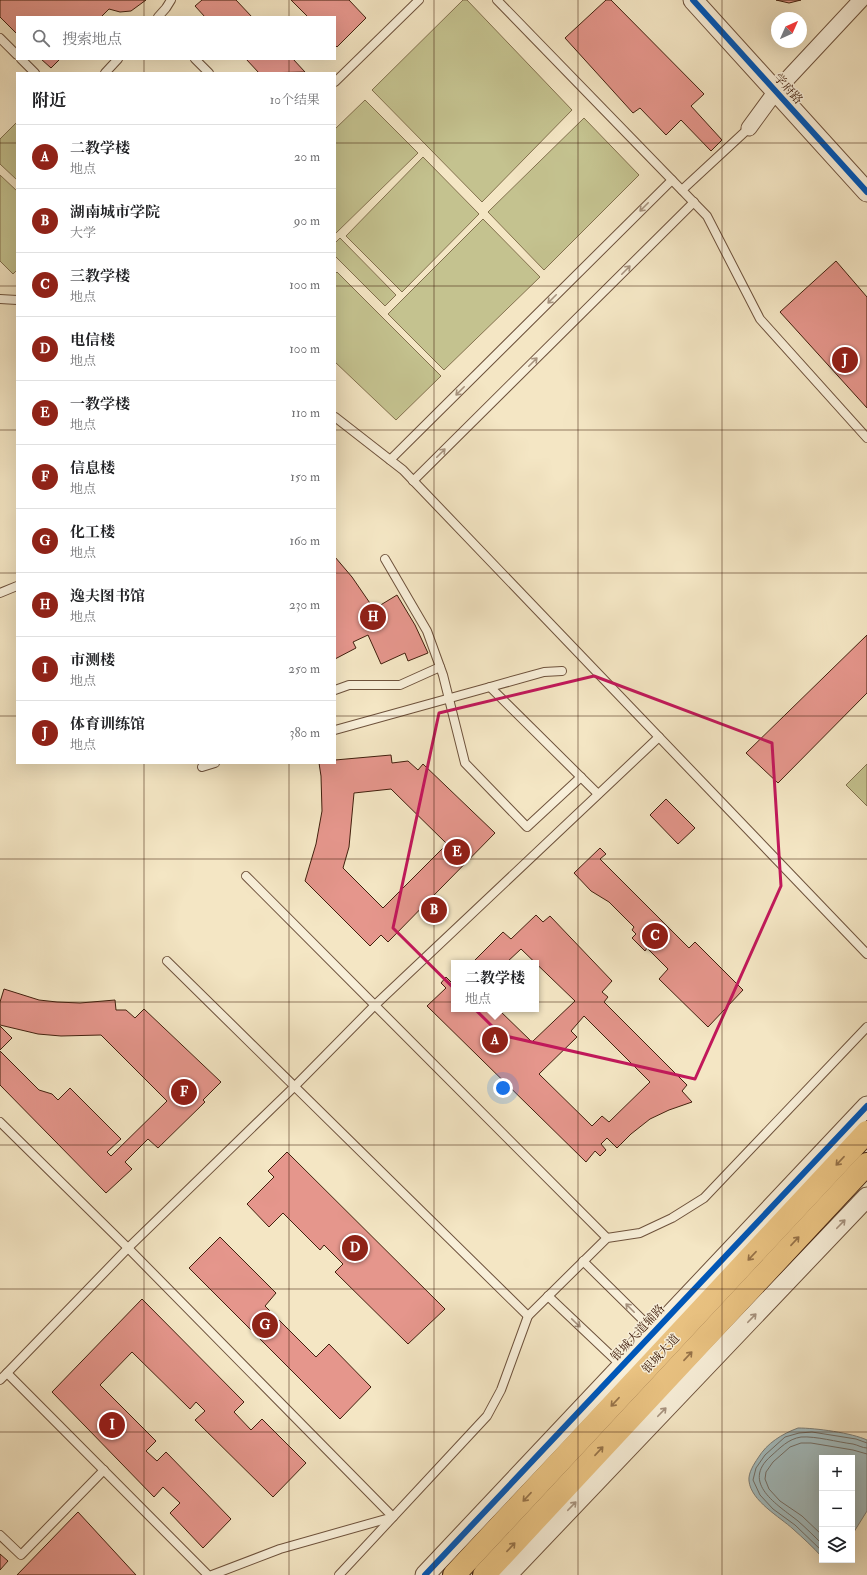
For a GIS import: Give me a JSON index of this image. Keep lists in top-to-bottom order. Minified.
{"streets":{"main road":["银城大道"],"street":["学府路","银城大道辅路"]},"north":"top right","page":{"search":"搜索地点","heading":["附近","10个结果"],"list":[{"mark":"A","name":"二教学楼","note":"地点","value":"20 m"},{"mark":"B","name":"湖南城市学院","note":"大学","value":"90 m"},{"mark":"C","name":"三教学楼","note":"地点","value":"100 m"},{"mark":"D","name":"电信楼","note":"地点","value":"100 m"},{"mark":"E","name":"一教学楼","note":"地点","value":"110 m"},{"mark":"F","name":"信息楼","note":"地点","value":"150 m"},{"mark":"G","name":"化工楼","note":"地点","value":"160 m"},{"mark":"H","name":"逸夫图书馆","note":"地点","value":"230 m"},{"mark":"I","name":"市测楼","note":"地点","value":"250 m"},{"mark":"J","name":"体育训练馆","note":"地点","value":"380 m"}],"pins":["J","H","E","B","C","A","F","D","G","I"],"popup":["二教学楼","地点"],"map_buttons":["+","−"]}}
